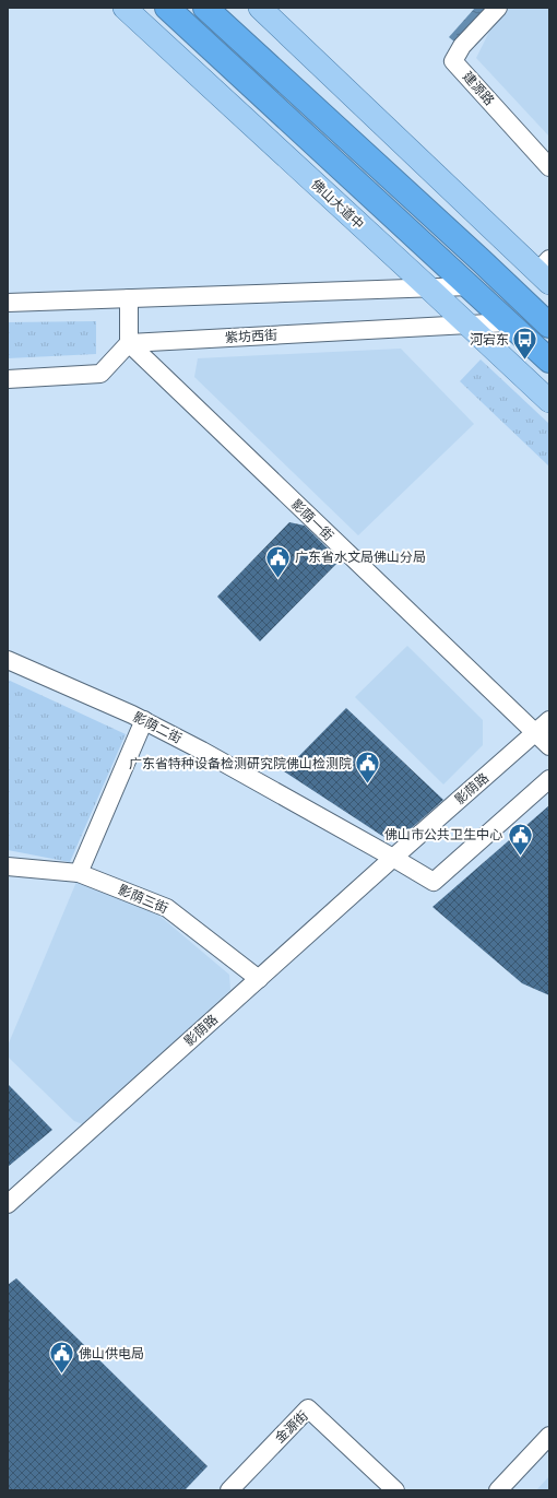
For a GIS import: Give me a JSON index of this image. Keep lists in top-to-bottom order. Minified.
{"streets":{"main road":["佛山大道中"],"street":["建源路","紫坊西街","影荫一街","影荫二街","影荫路","影荫三街","金源街"]},"crossings":[["佛山大道中","紫坊西街"],["紫坊西街","影荫一街"],["影荫一街","影荫路"],["影荫二街","影荫路"],["影荫路","影荫三街"]],"places":{"bus stop":["河宕东"],"public building":["广东省水文局佛山分局","广东省特种设备检测研究院佛山检测院","佛山市公共卫生中心","佛山供电局"]}}
